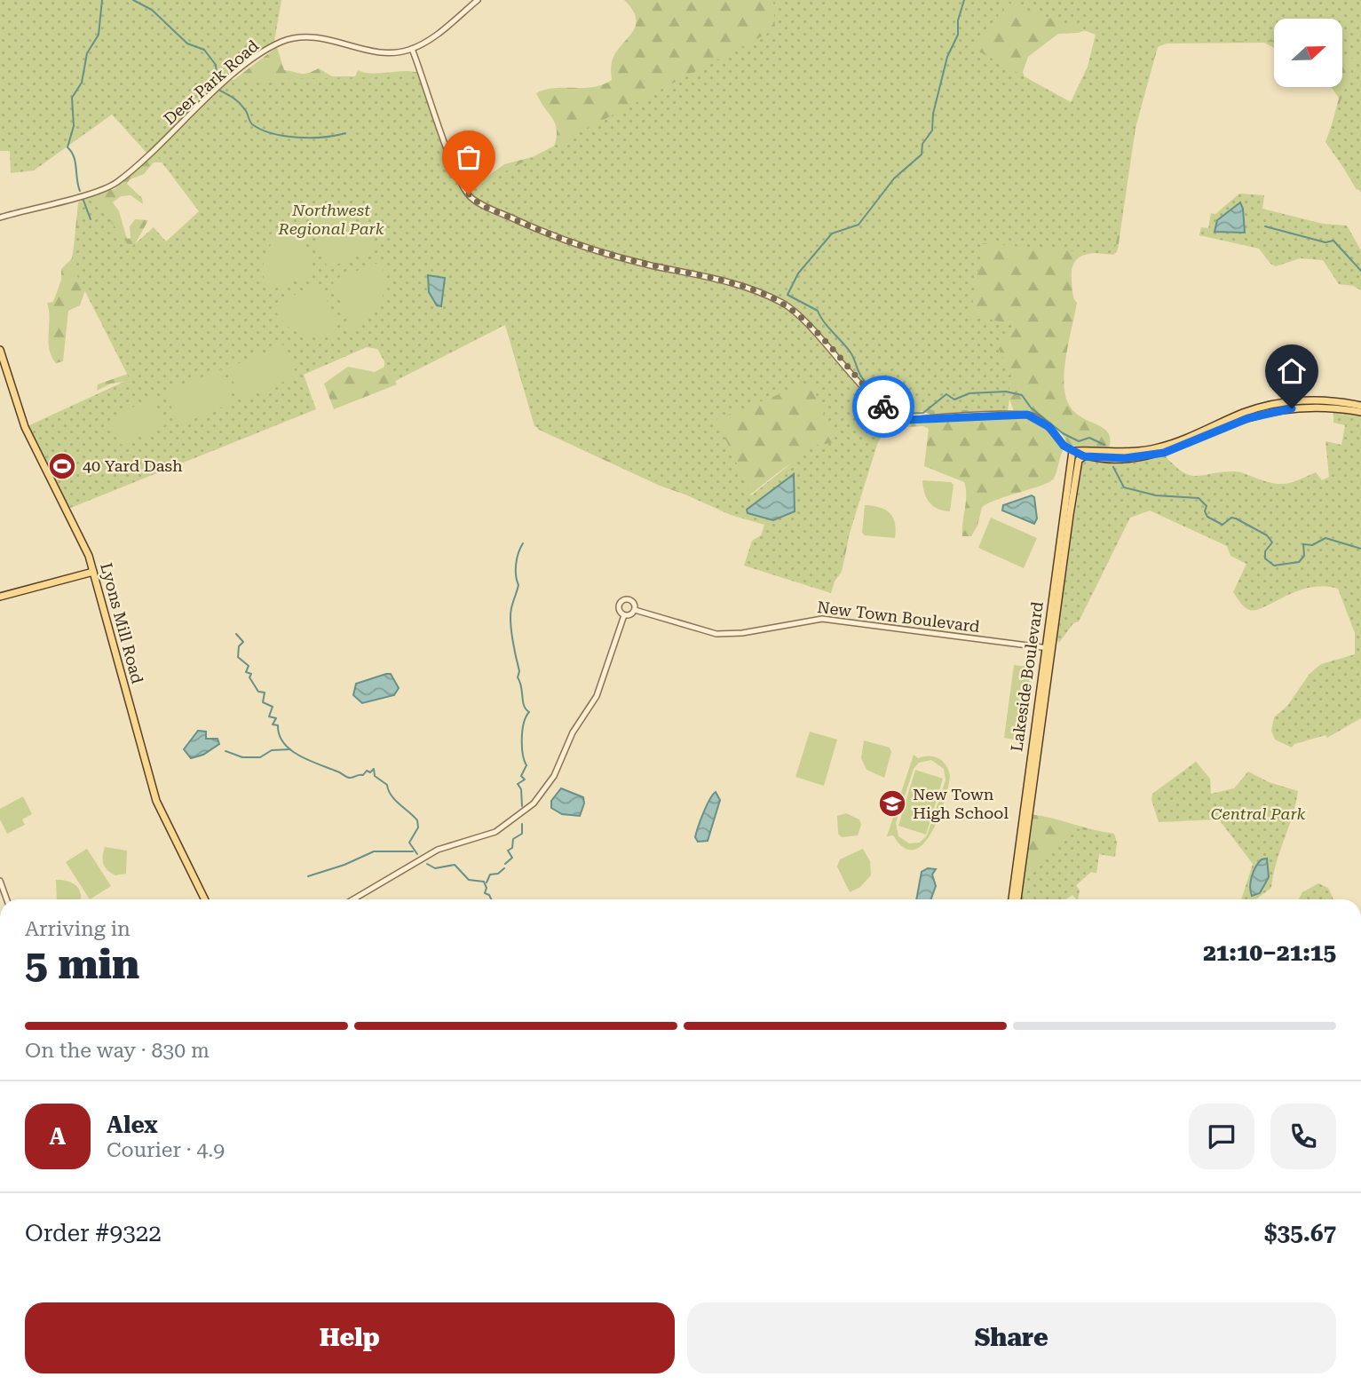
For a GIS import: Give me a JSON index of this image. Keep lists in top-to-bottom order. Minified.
{"streets":{"main road":["Lyons Mill Road","Lakeside Boulevard"],"street":["Deer Park Road","New Town Boulevard"]},"crossings":[["New Town Boulevard","Lakeside Boulevard"]],"parks":["Northwest Regional Park","Central Park"],"places":{"sports":["40 Yard Dash"],"school or university":["New Town High School"]},"north":"right","page":{"heading":["5 min","Arriving in","21:10–21:15"],"panel":["Alex","Courier · 4.9","Order #9322","$35.67"],"bar":"On the way · 830 m","round":"A","buttons":["Help","Share"]}}
